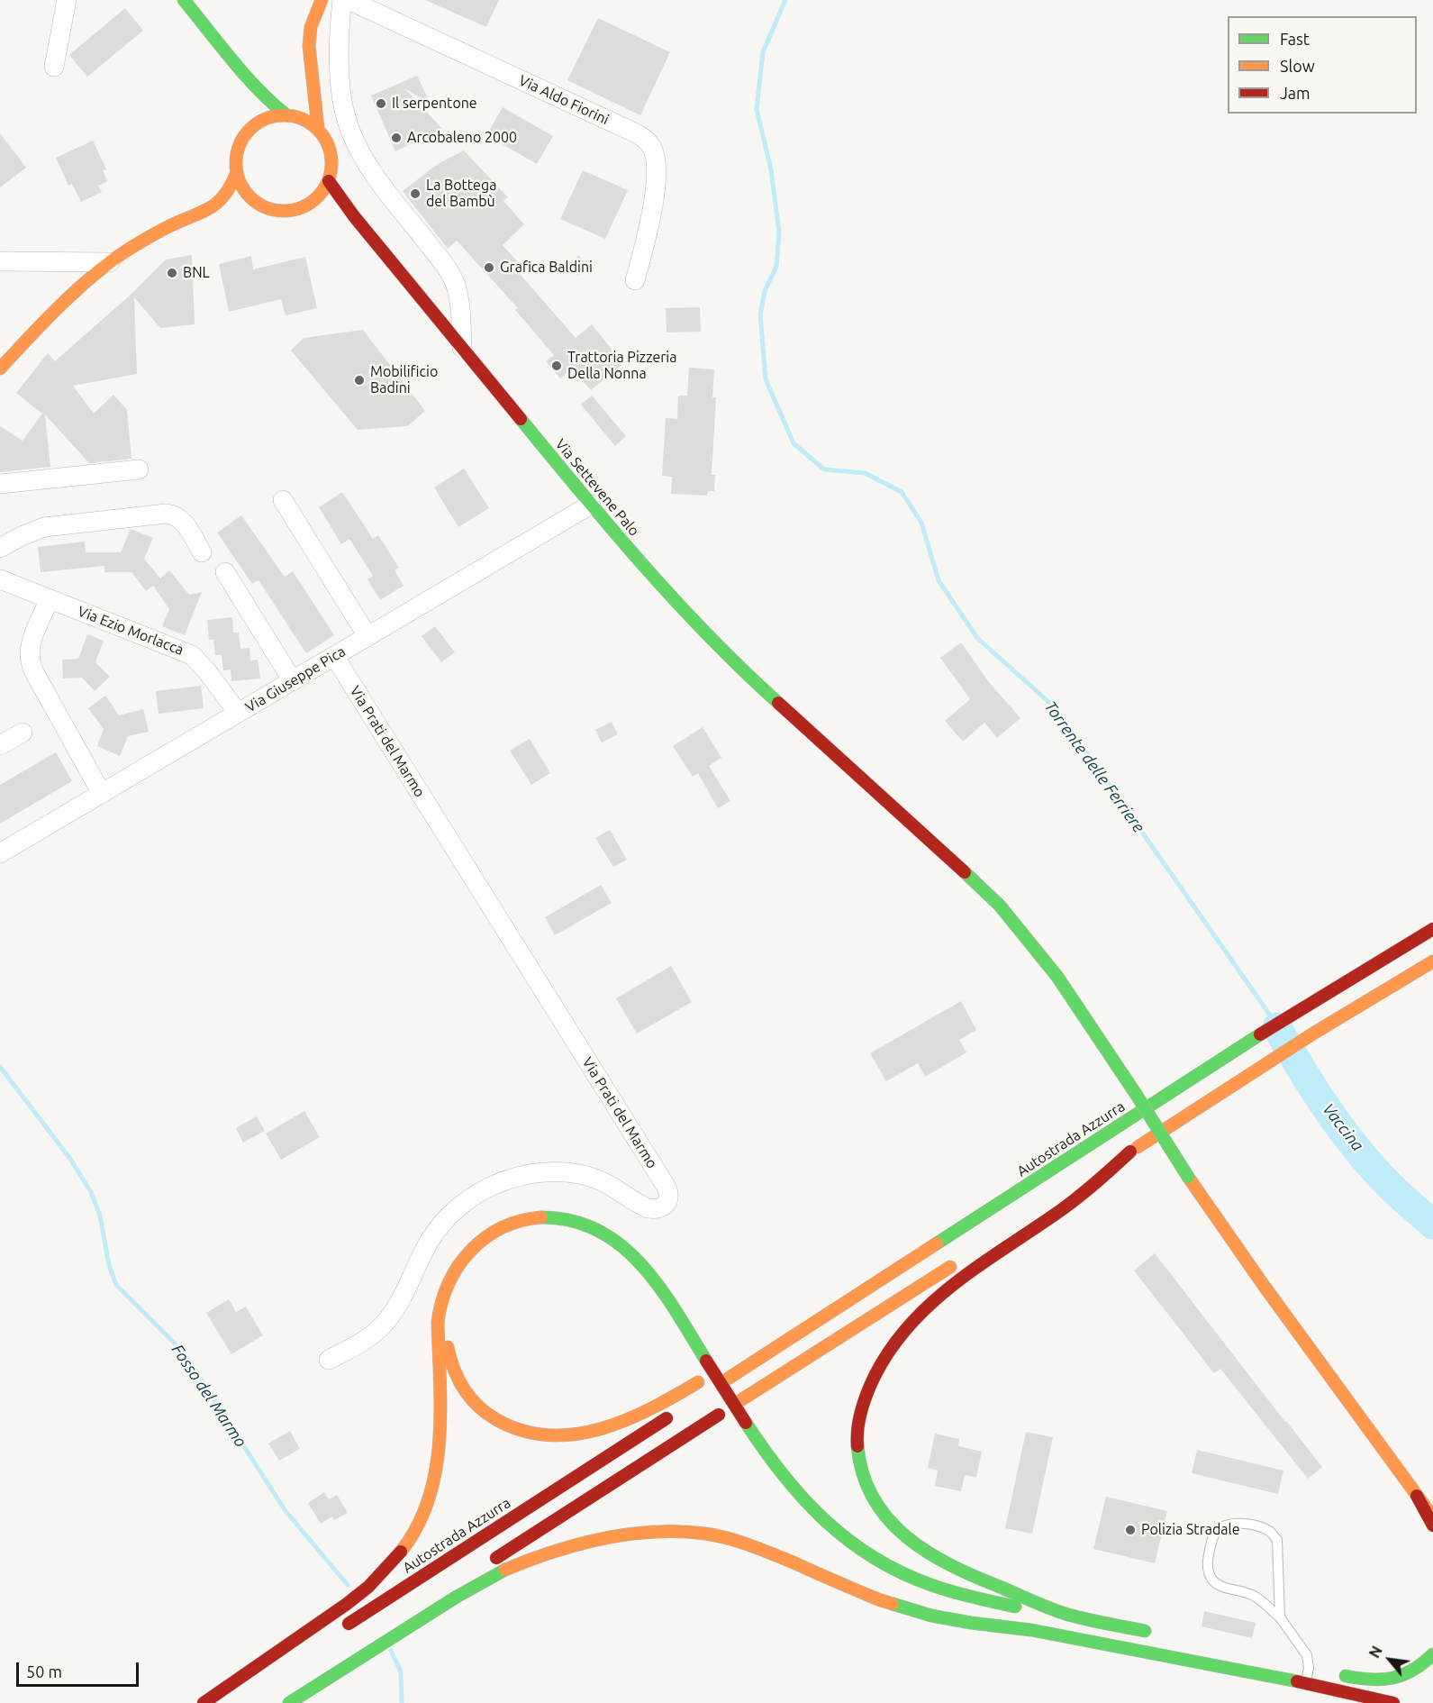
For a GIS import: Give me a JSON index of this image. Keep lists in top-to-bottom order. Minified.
{"streets":{"main road":["Via Settevene Palo","Autostrada Azzurra"],"street":["Via Aldo Fiorini","Via Ezio Morlacca","Via Giuseppe Pica","Via Prati del Marmo"]},"crossings":[["Via Settevene Palo","Via Giuseppe Pica"],["Via Ezio Morlacca","Via Giuseppe Pica"],["Via Giuseppe Pica","Via Prati del Marmo"]],"water":["Torrente delle Ferriere","Vaccina","Fosso del Marmo"],"places":["Il serpentone","Arcobaleno 2000","La Bottega del Bambù","Grafica Baldini","BNL","Trattoria Pizzeria Della Nonna","Mobilificio Badini","Polizia Stradale"],"legend":["Fast","Slow","Jam"],"scale_bar":"50 m","north":"top left"}
